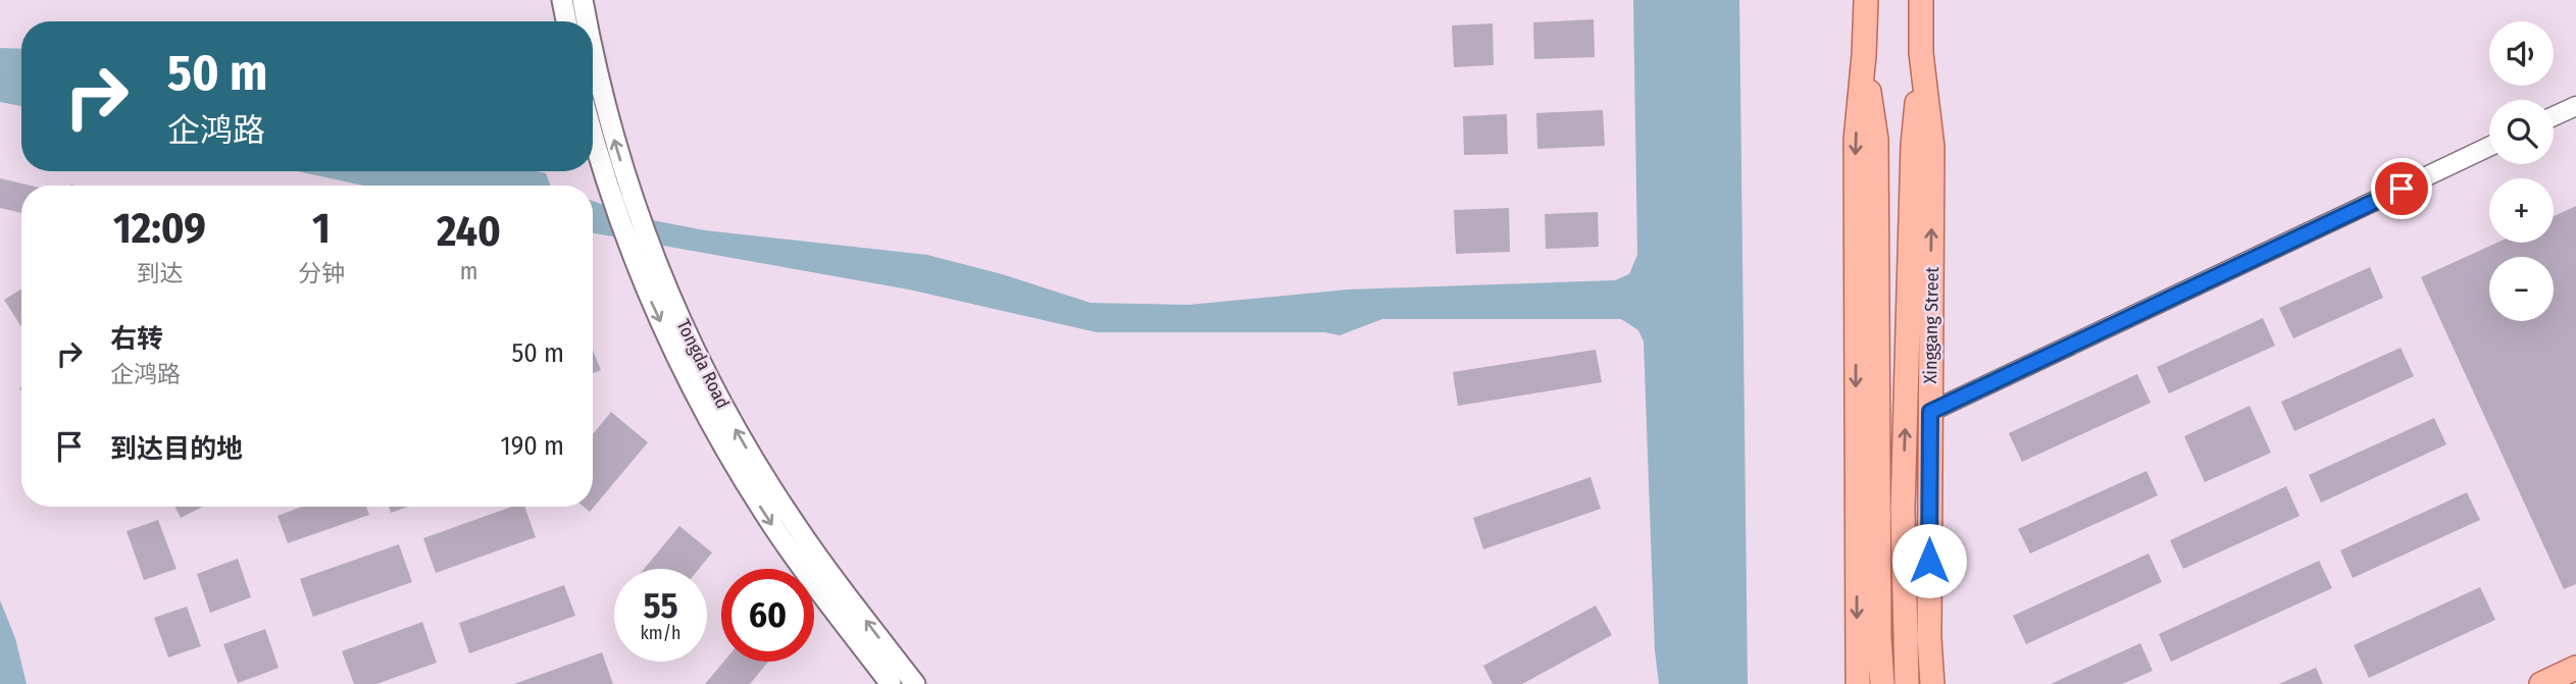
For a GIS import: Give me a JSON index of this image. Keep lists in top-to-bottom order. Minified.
{"streets":{"main road":["Xinggang Street","Tongda Road"]},"page":{"map_buttons":["+","−"],"turn":["50 m","企鸿路"],"eta":["12:09","到达","1","分钟","240","m"],"list":[{"name":"右转","note":"企鸿路","value":"50 m"},{"name":"到达目的地","value":"190 m"}],"speed":"55 km/h","limit":"60"}}
